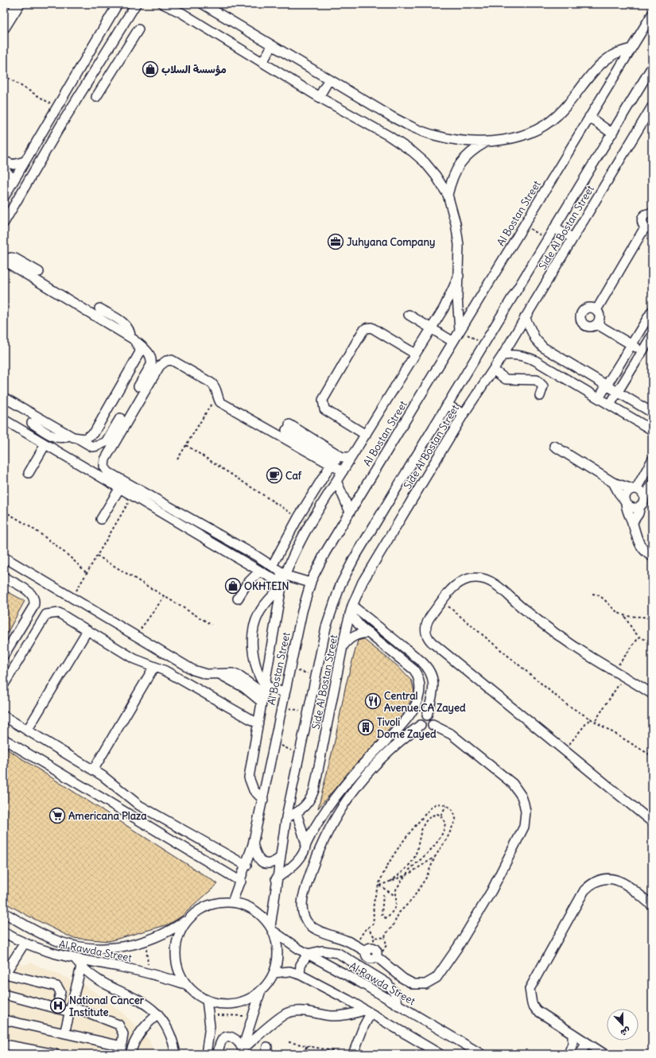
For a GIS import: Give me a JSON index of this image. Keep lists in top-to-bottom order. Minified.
{"streets":{"street":["Al Bostan Street","Side Al Bostan Street","Al Rawda Street"]},"crossings":[["Al Bostan Street","Al Rawda Street"]],"places":{"shop":["مؤسسة السلاب","OKHTEIN"],"office":["Juhyana Company"],"cafe":["Caf"],"restaurant":["Central Avenue.CA Zayed"],"building":["Tivoli Dome Zayed"],"supermarket":["Americana Plaza"],"hospital":["National Cancer Institute"]},"north":"bottom"}
